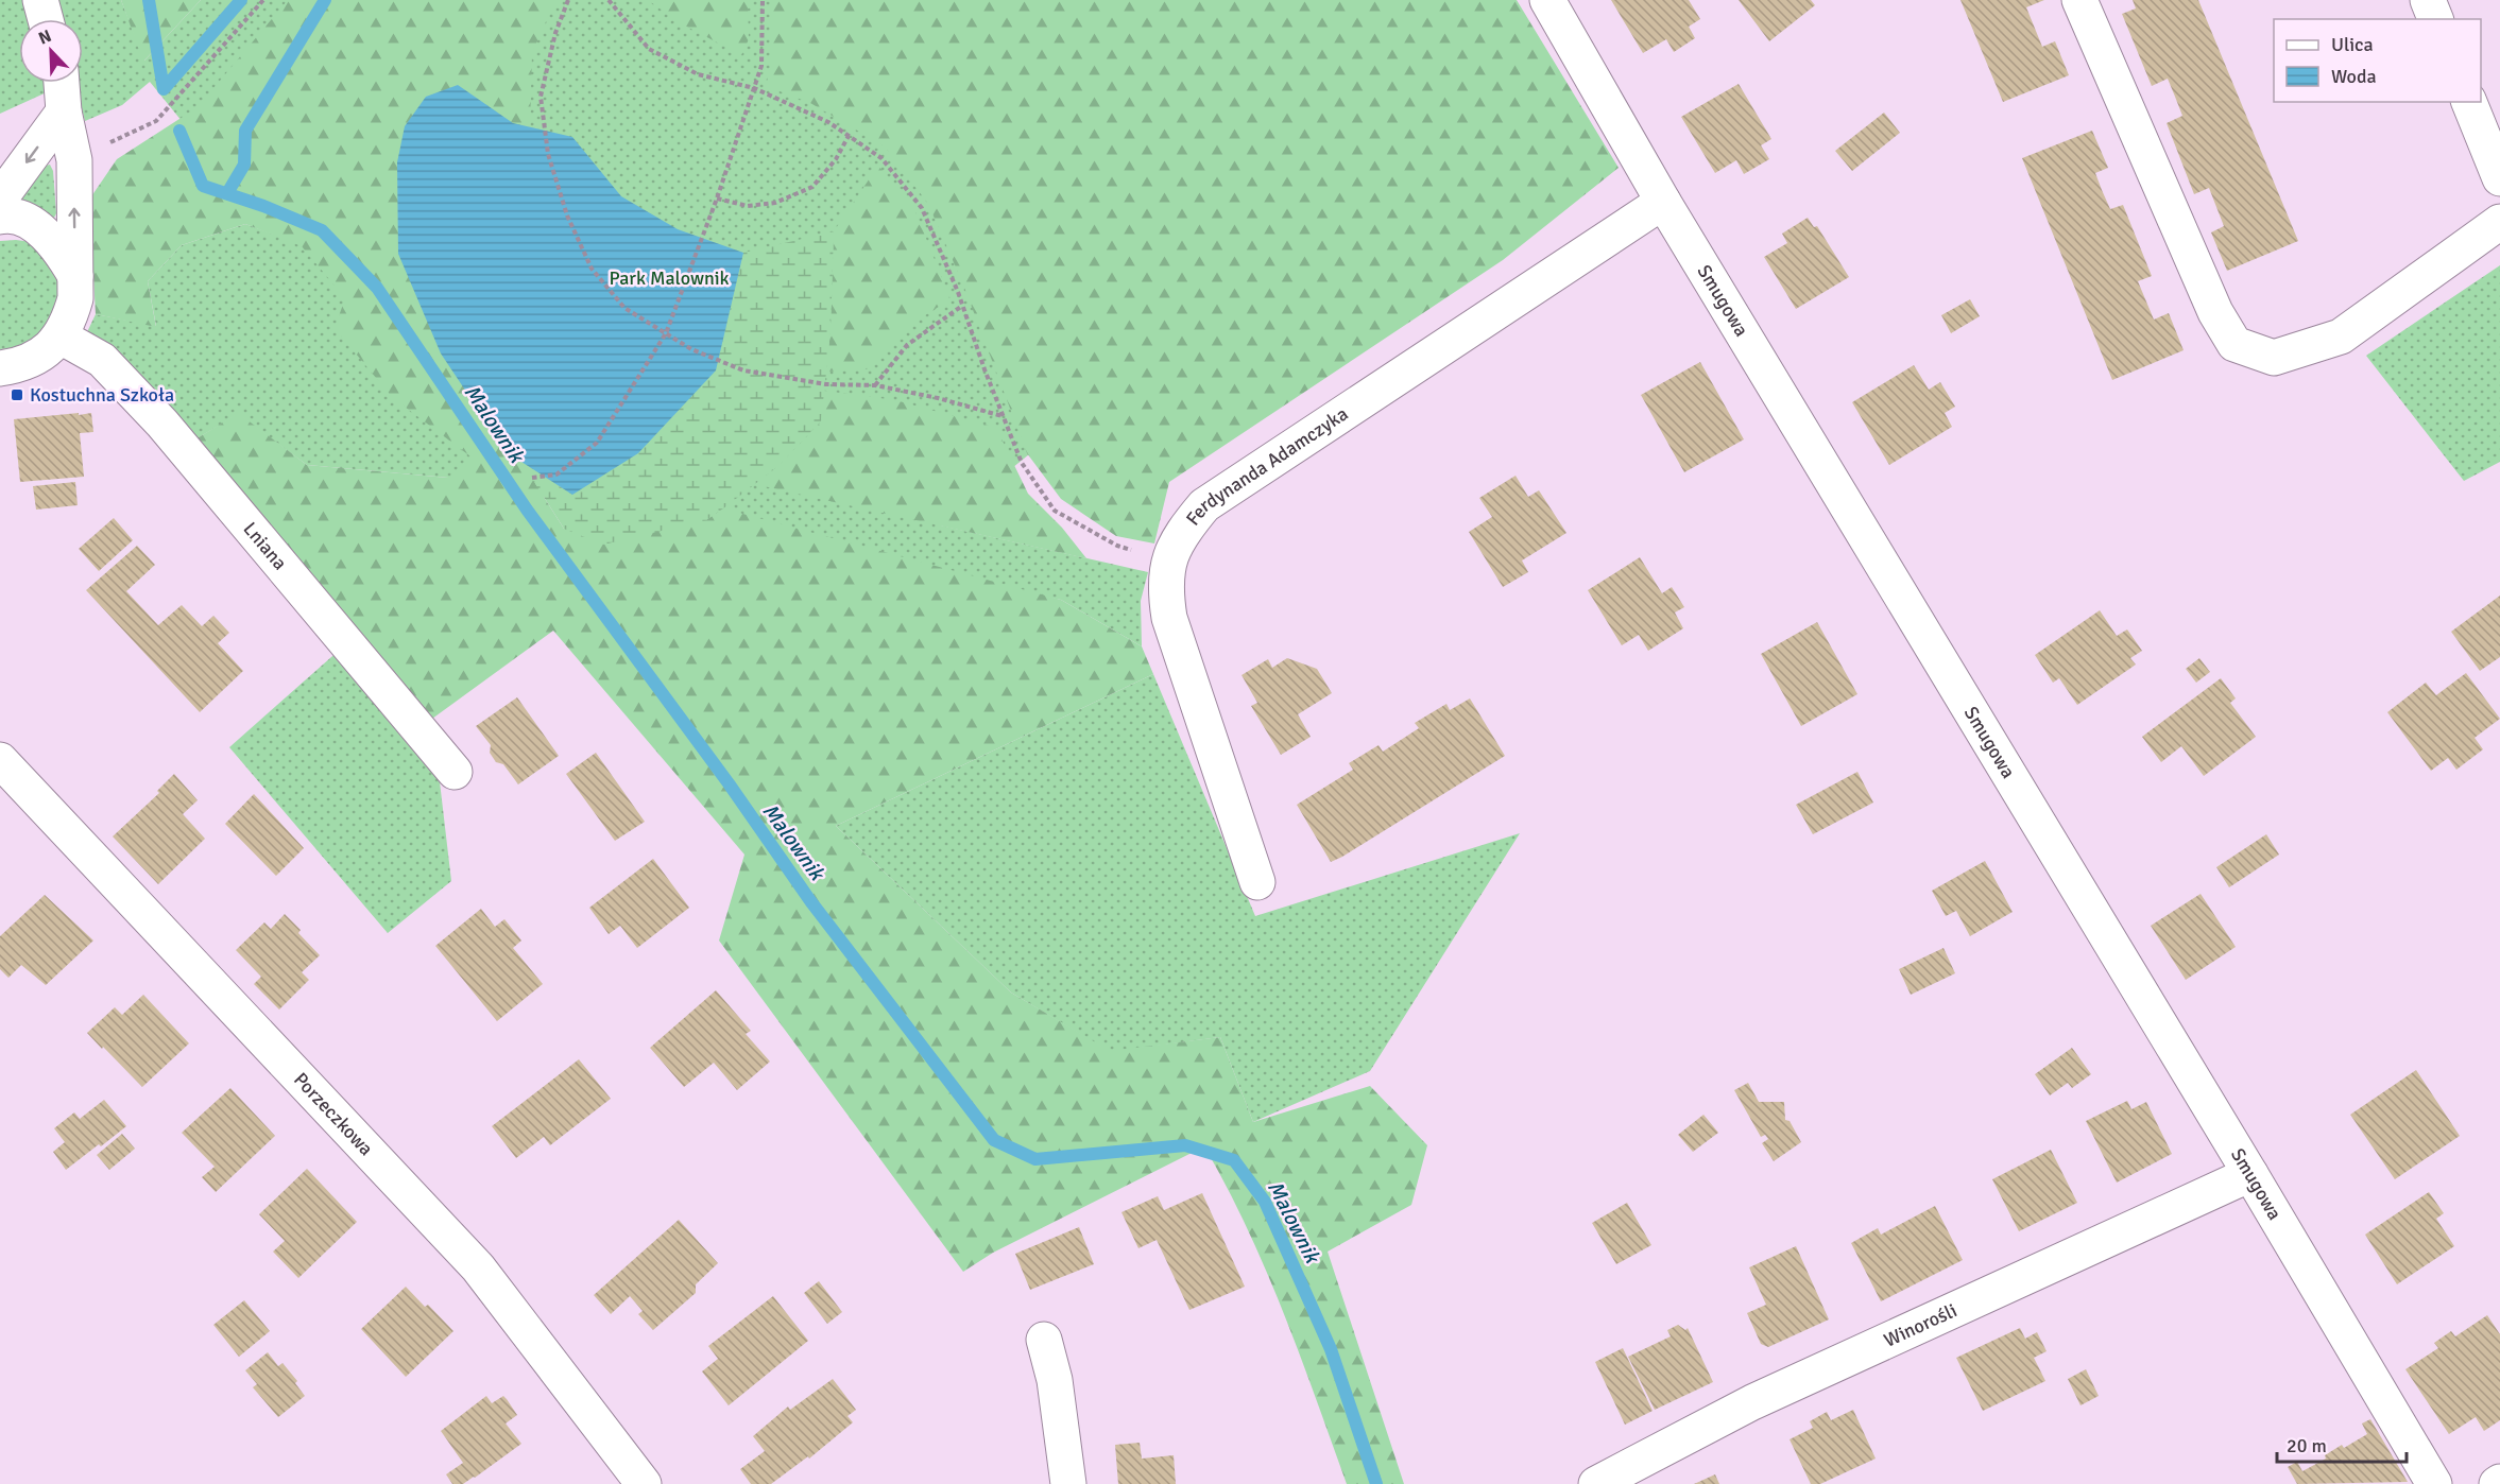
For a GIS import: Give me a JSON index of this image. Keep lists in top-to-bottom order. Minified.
{"streets":{"street":["Smugowa","Ferdynanda Adamczyka","Lniana","Porzeczkowa","Winorośli"]},"crossings":[["Smugowa","Ferdynanda Adamczyka"],["Smugowa","Winorośli"]],"water":["Malownik"],"parks":["Park Malownik"],"places":{"transit":["Kostuchna Szkoła"]},"legend":["Ulica","Woda"],"scale_bar":"20 m","north":"top left"}
